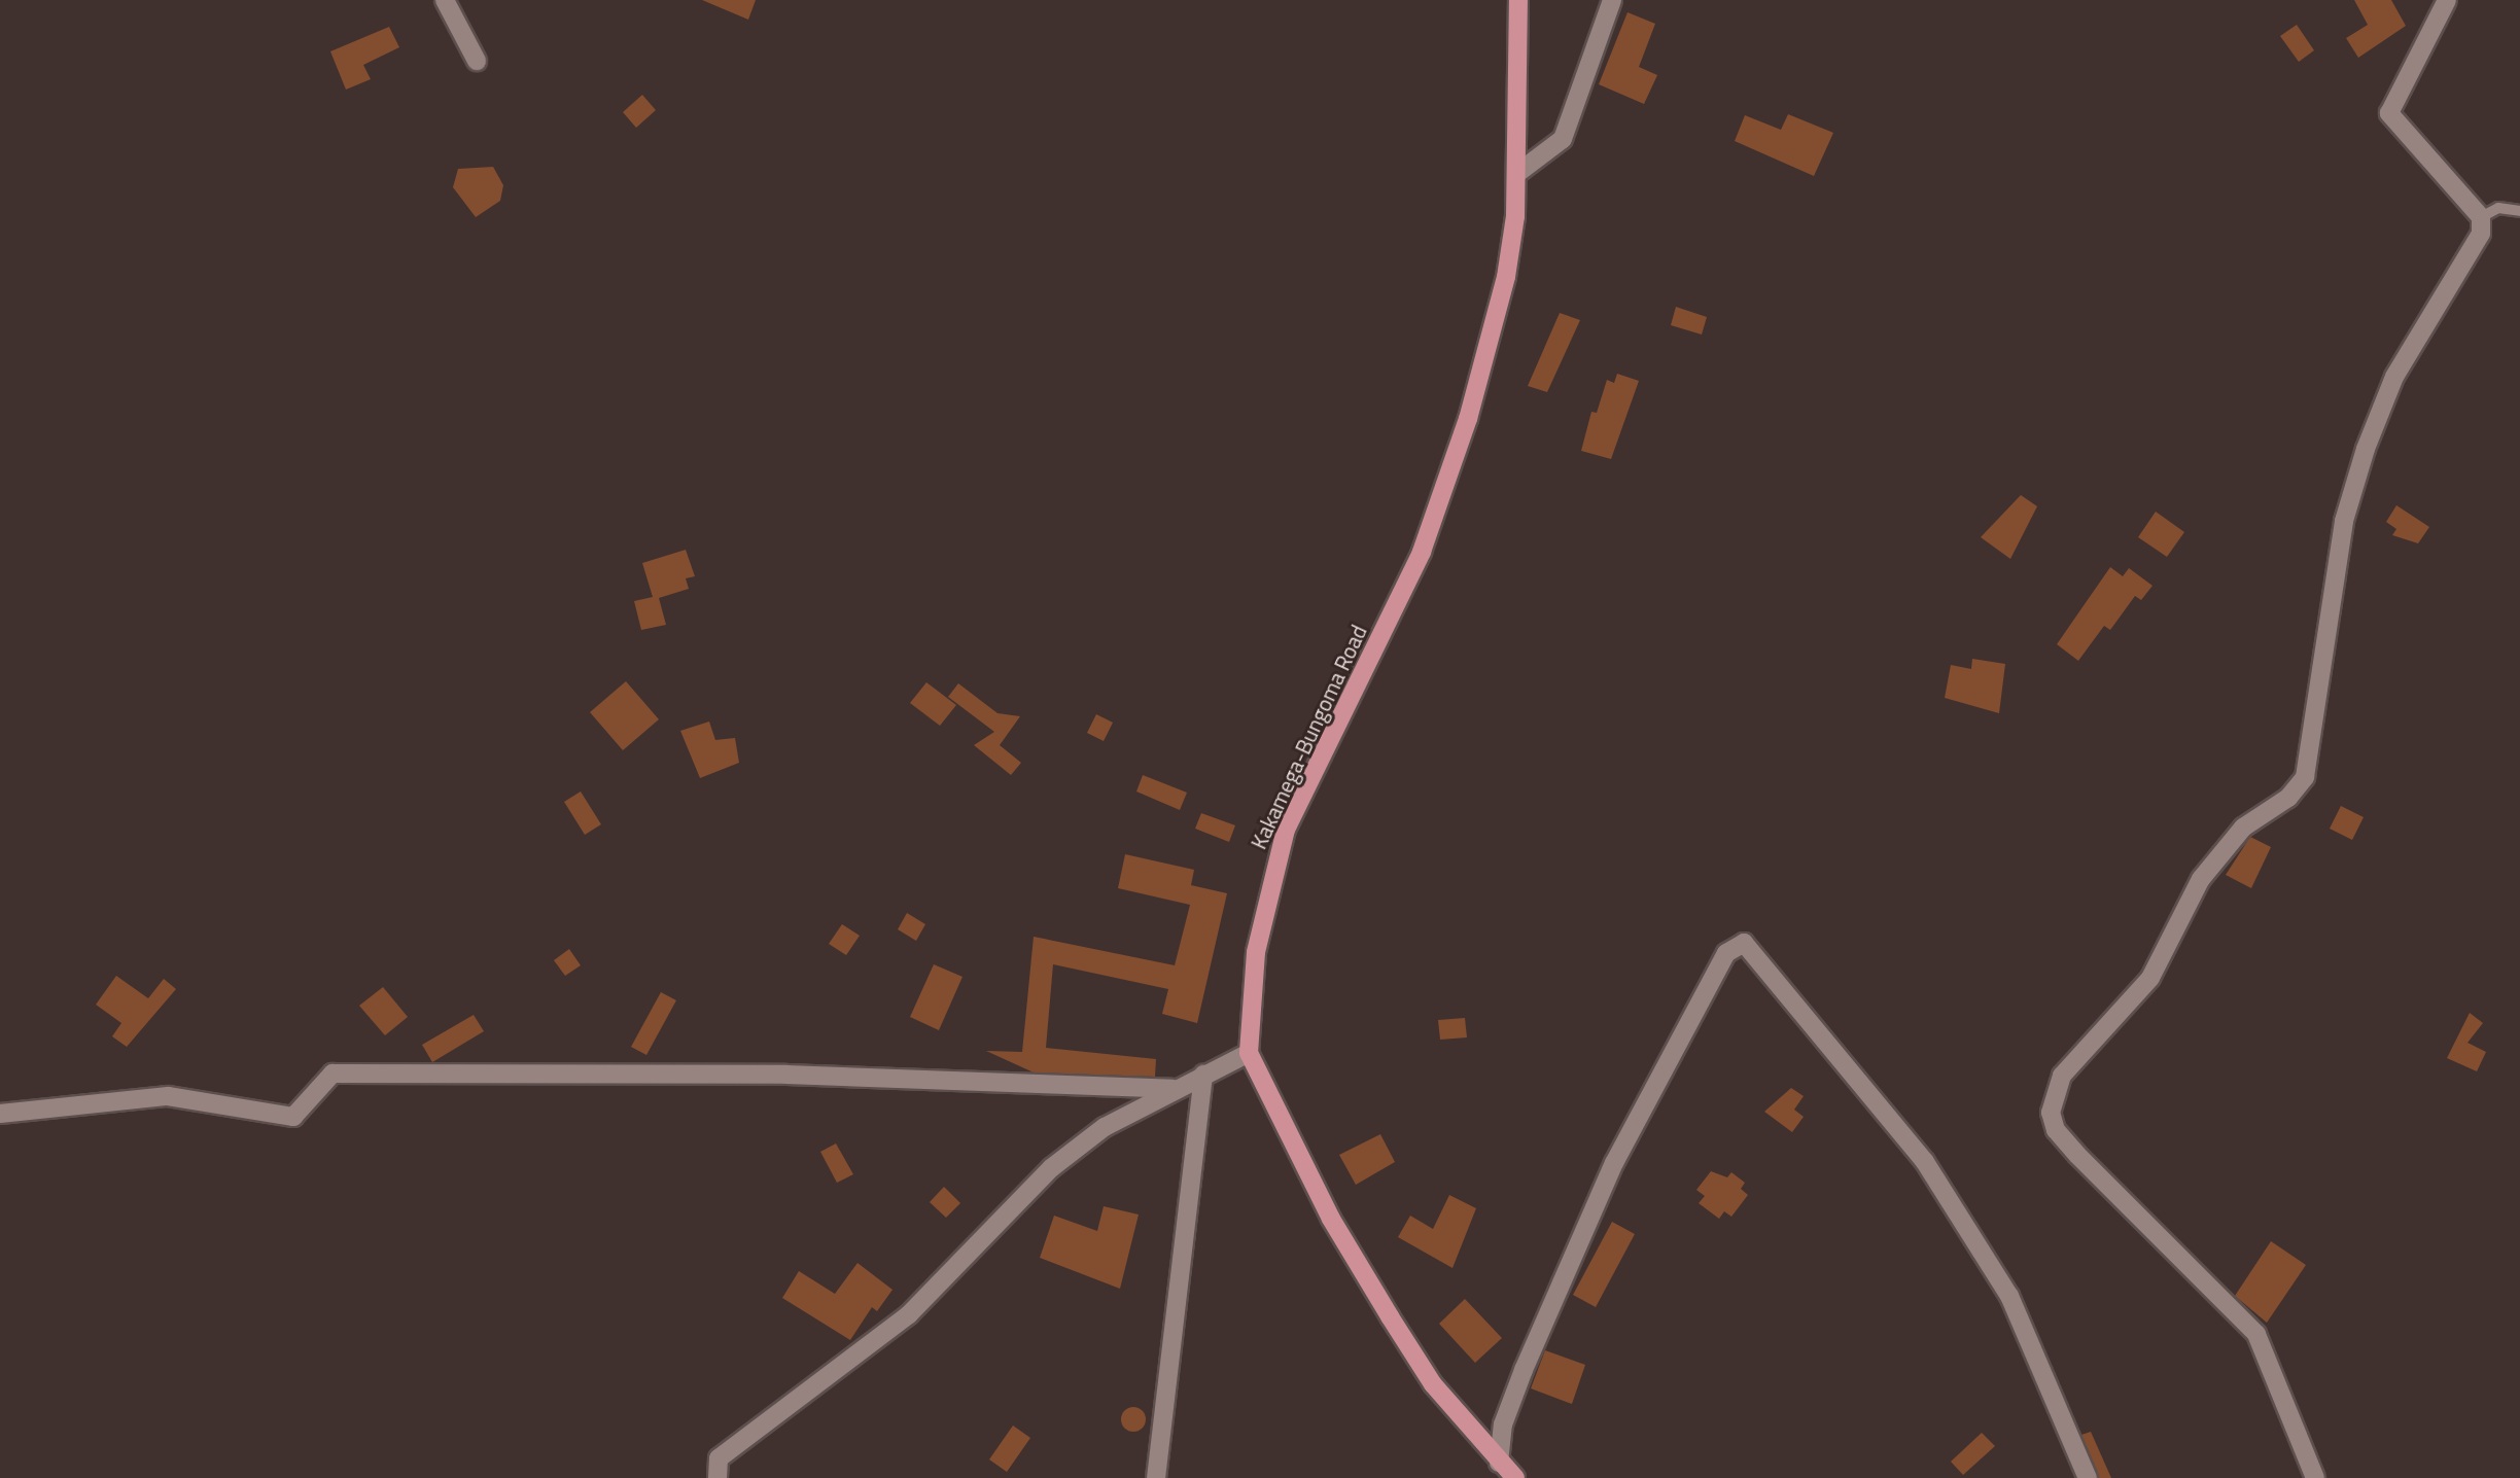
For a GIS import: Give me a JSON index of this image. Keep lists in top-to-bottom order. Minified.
{"streets":{"main road":["Kakamega-Bungoma Road"]}}
